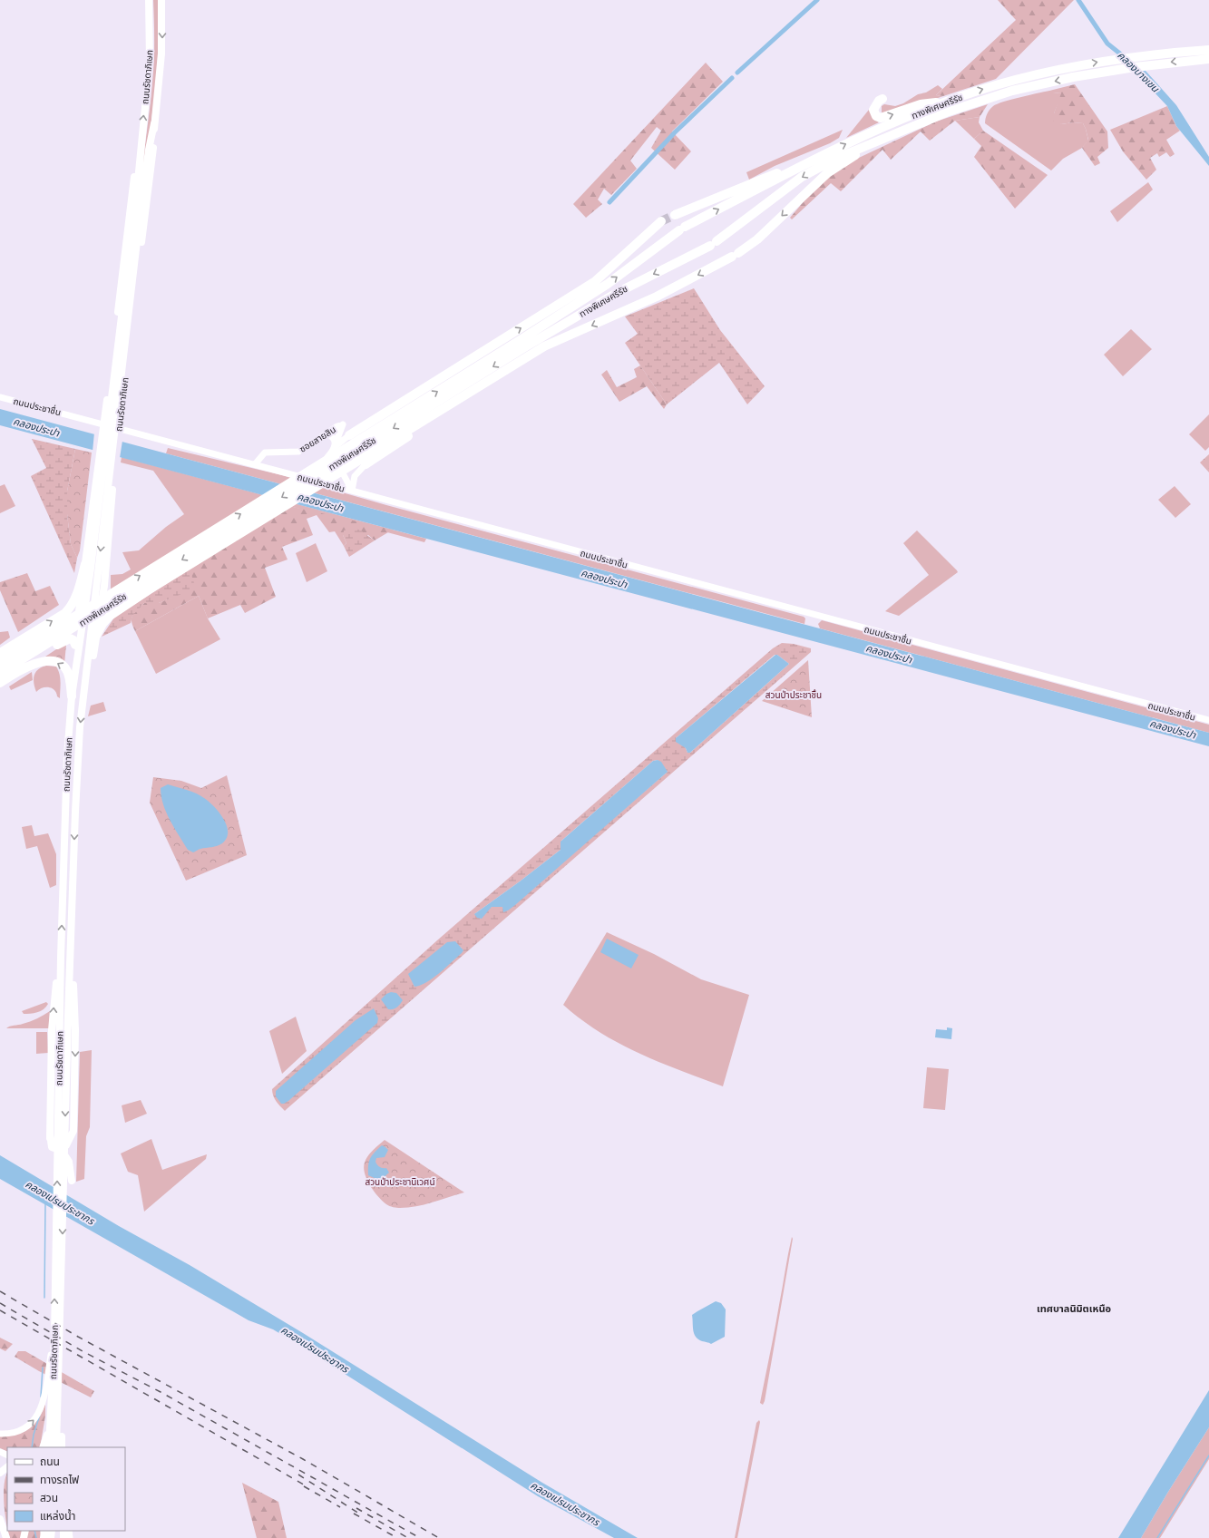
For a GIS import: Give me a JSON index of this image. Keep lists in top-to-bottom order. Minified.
{"streets":{"highway":["ทางพิเศษศรีรัช"],"main road":["ถนนรัชดาภิเษก","ถนนประชาชื่น","ซอยสายสิน"]},"crossings":[["ถนนรัชดาภิเษก","ถนนประชาชื่น"],["ถนนประชาชื่น","ซอยสายสิน"]],"districts":["เทศบาลนิมิตเหนือ"],"water":["คลองบางเขน","คลองประปา","คลองเปรมประชากร"],"parks":["สวนป่าประชาชื่น","สวนป่าประชานิเวศน์"],"legend":["ถนน","ทางรถไฟ","สวน","แหล่งน้ำ"]}
